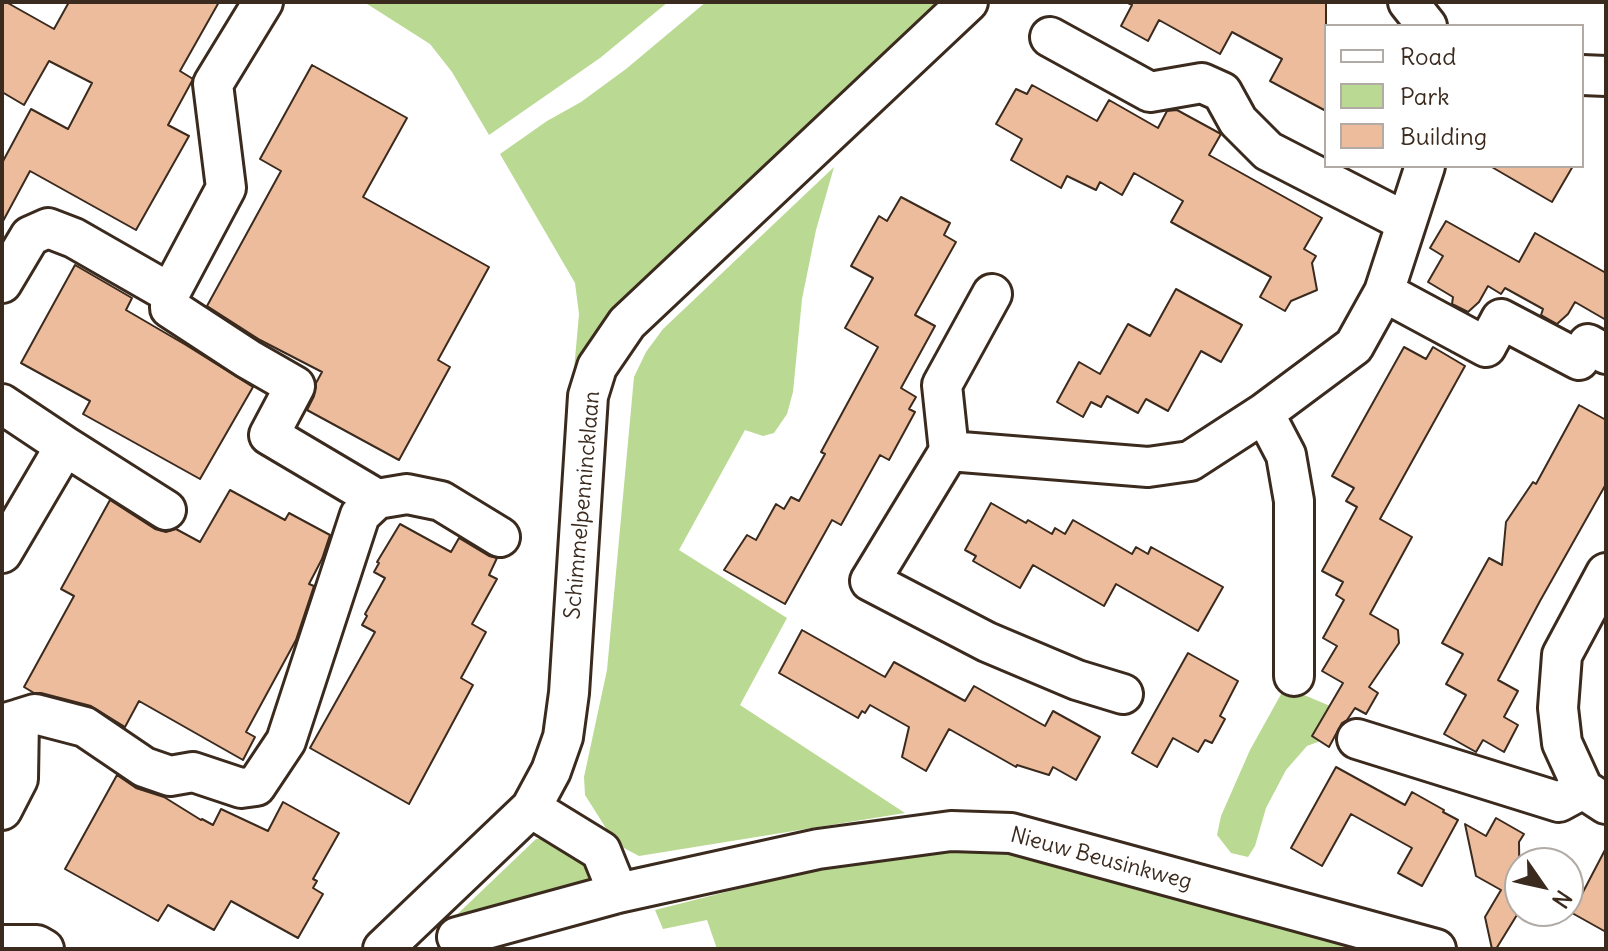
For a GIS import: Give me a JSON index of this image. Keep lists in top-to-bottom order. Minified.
{"streets":{"street":["Schimmelpennincklaan","Nieuw Beusinkweg"]},"legend":["Road","Park","Building"],"north":"bottom right"}
